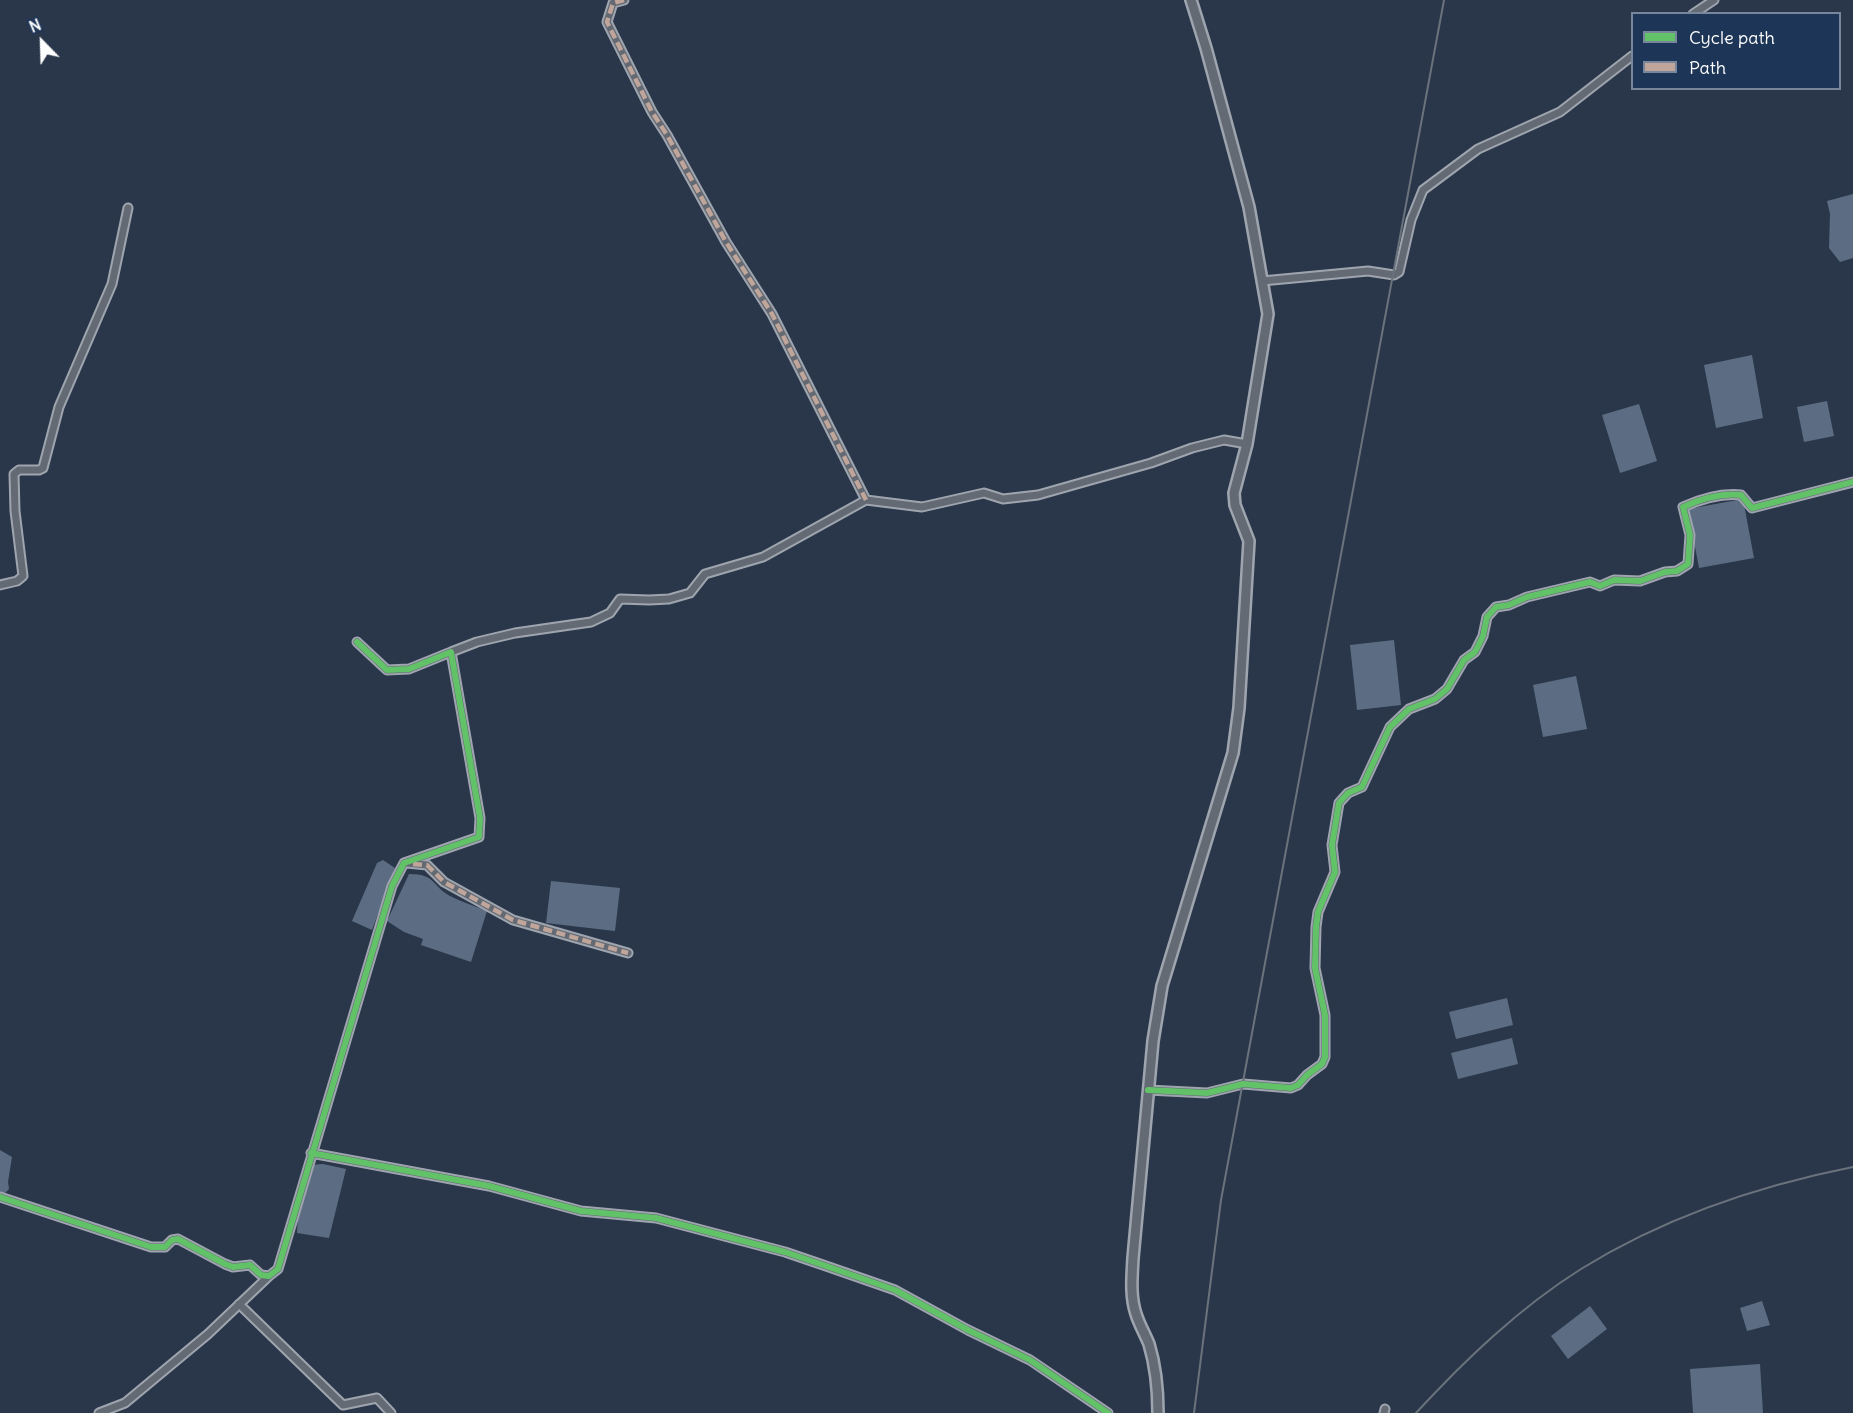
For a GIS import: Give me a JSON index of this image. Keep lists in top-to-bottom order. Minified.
{"legend":["Cycle path","Path"],"north":"top left"}
